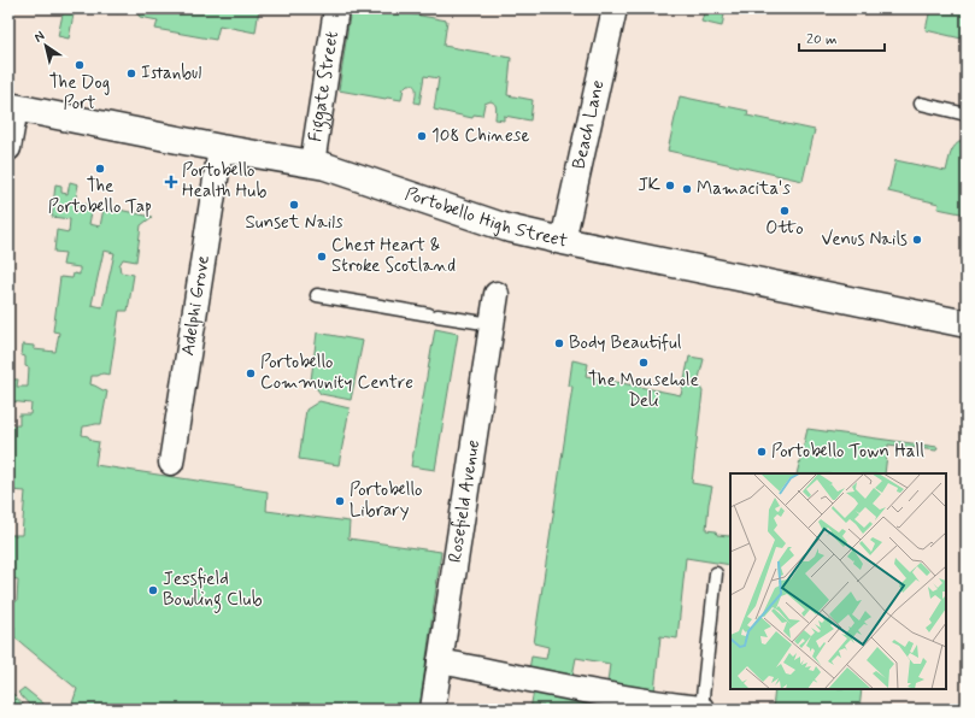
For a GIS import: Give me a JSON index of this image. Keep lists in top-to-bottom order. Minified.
{"streets":{"main road":["Portobello High Street"],"street":["Figgate Street","Beach Lane","Adelphi Grove","Rosefield Avenue"]},"crossings":[["Figgate Street","Portobello High Street"],["Beach Lane","Portobello High Street"],["Portobello High Street","Adelphi Grove"]],"places":{"other":["The Dog Port","Istanbul","108 Chinese","The Portobello Tap","JK","Mamacita's","Sunset Nails","Otto","Venus Nails","Chest Heart & Stroke Scotland","Body Beautiful","The Mousehole Deli","Portobello Community Centre","Portobello Town Hall","Portobello Library","Jessfield Bowling Club"],"health":["Portobello Health Hub"]},"scale_bar":"20 m","north":"top left"}
